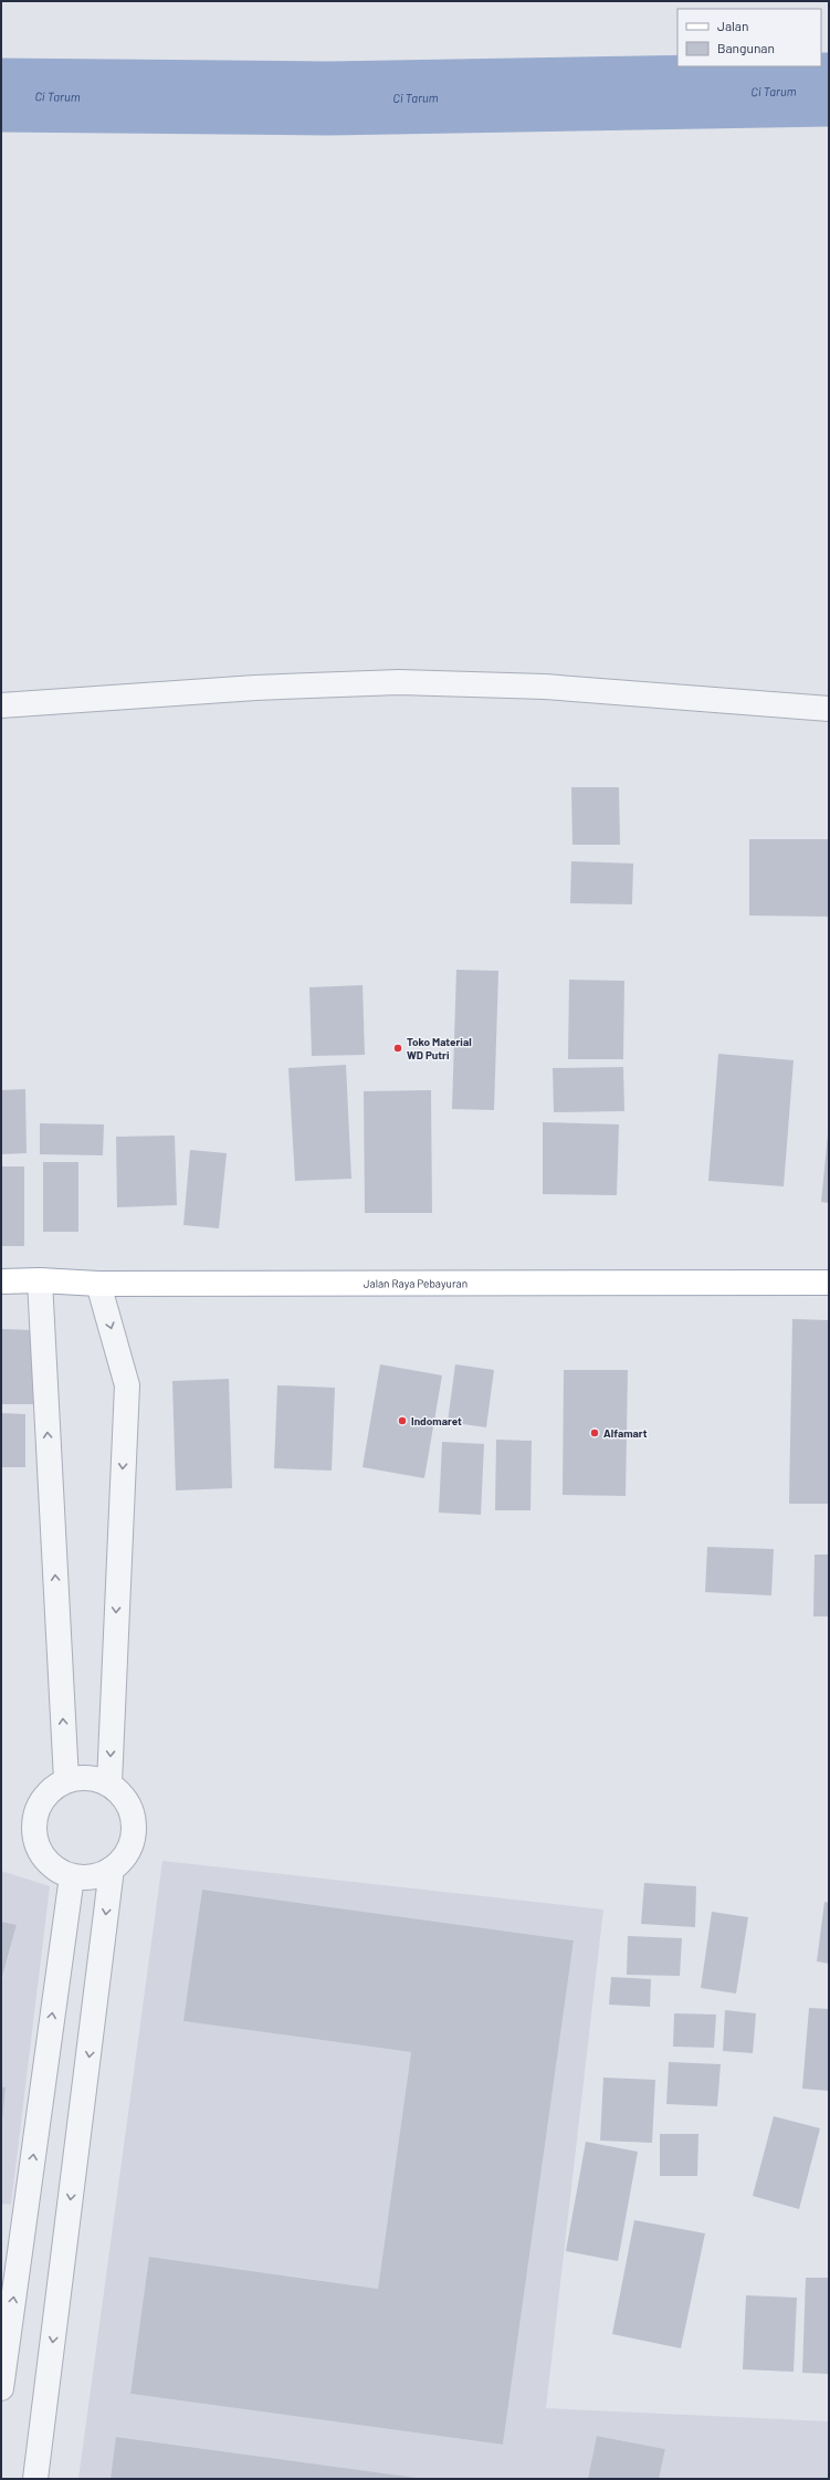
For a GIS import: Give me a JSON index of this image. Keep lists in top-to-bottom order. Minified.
{"streets":{"main road":["Jalan Raya Pebayuran"]},"water":["Ci Tarum"],"places":["Toko Material WD Putri","Indomaret","Alfamart"],"legend":["Jalan","Bangunan"]}
